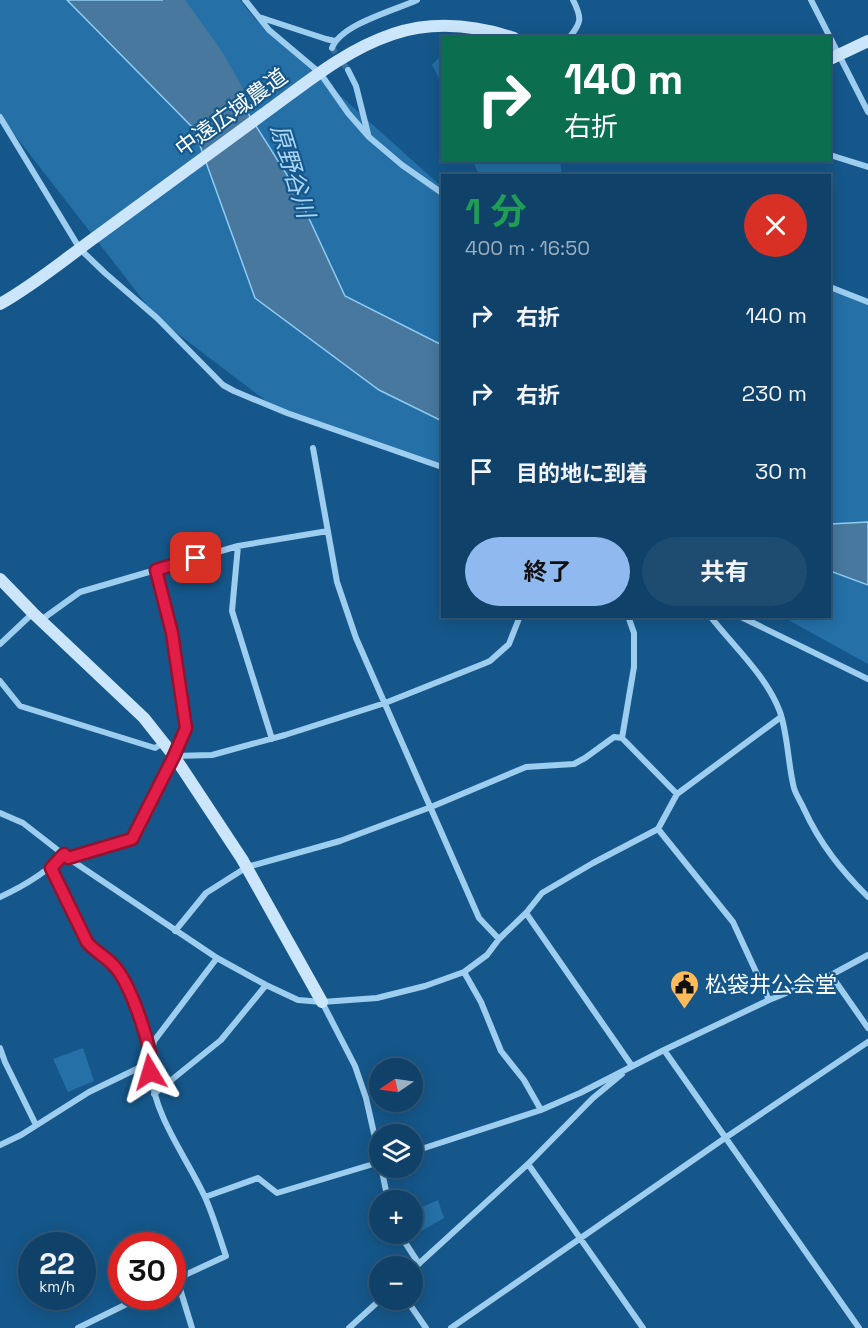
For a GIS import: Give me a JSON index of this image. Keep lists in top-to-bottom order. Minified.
{"streets":{"street":["中遠広域農道"]},"water":["原野谷川"],"places":{"public building":["松袋井公会堂"]},"north":"left","page":{"turn":["140 m","右折"],"heading":["1 分","400 m · 16:50"],"list":[{"name":"右折","value":"140 m"},{"name":"右折","value":"230 m"},{"name":"目的地に到着","value":"30 m"}],"buttons":["終了","共有"],"map_buttons":["+","−"],"speed":"22 km/h","limit":"30"}}
